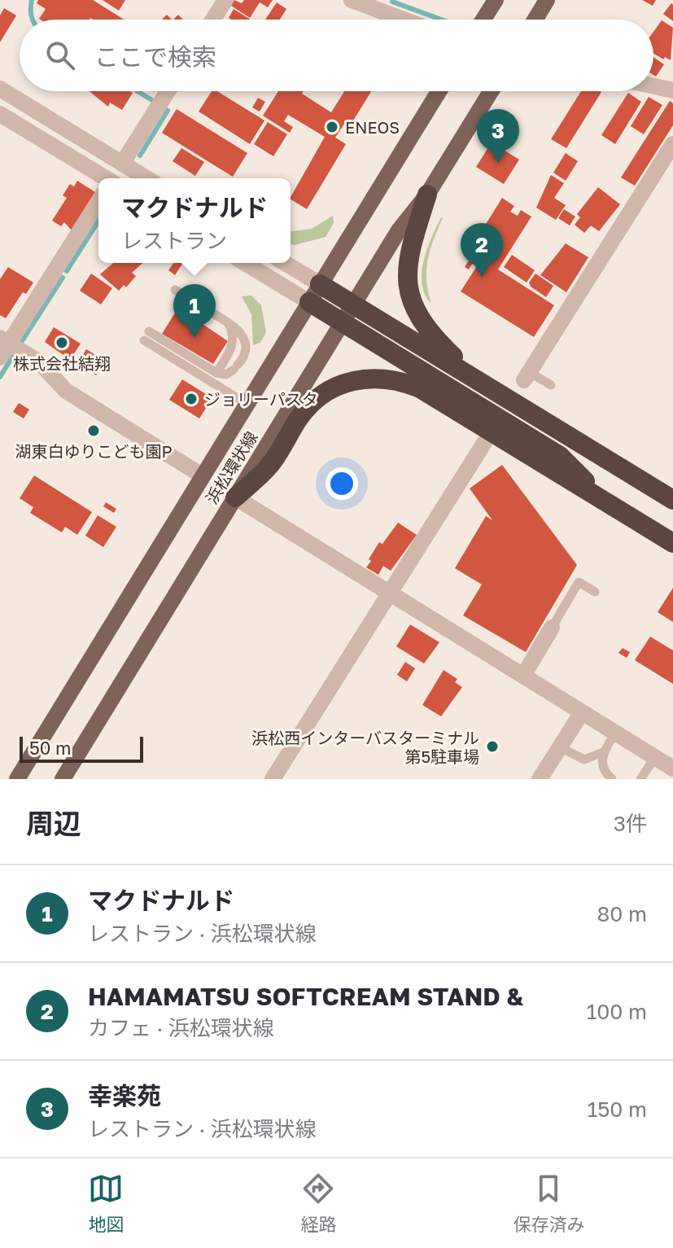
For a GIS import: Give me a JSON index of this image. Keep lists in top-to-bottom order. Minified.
{"streets":{"main road":["浜松環状線"]},"places":["ENEOS","株式会社結翔","ジョリーパスタ","湖東白ゆりこども園P","浜松西インターバスターミナル 第5駐車場"],"scale_bar":"50 m","page":{"search":"ここで検索","pins":["3","2","1"],"popup":["マクドナルド","レストラン"],"scale":"50 m","heading":["周辺","3件"],"list":[{"mark":"1","name":"マクドナルド","note":"レストラン · 浜松環状線","value":"80 m"},{"mark":"2","name":"HAMAMATSU SOFTCREAM STAND &","note":"カフェ · 浜松環状線","value":"100 m"},{"mark":"3","name":"幸楽苑","note":"レストラン · 浜松環状線","value":"150 m"}],"nav":["地図","経路","保存済み"]}}
